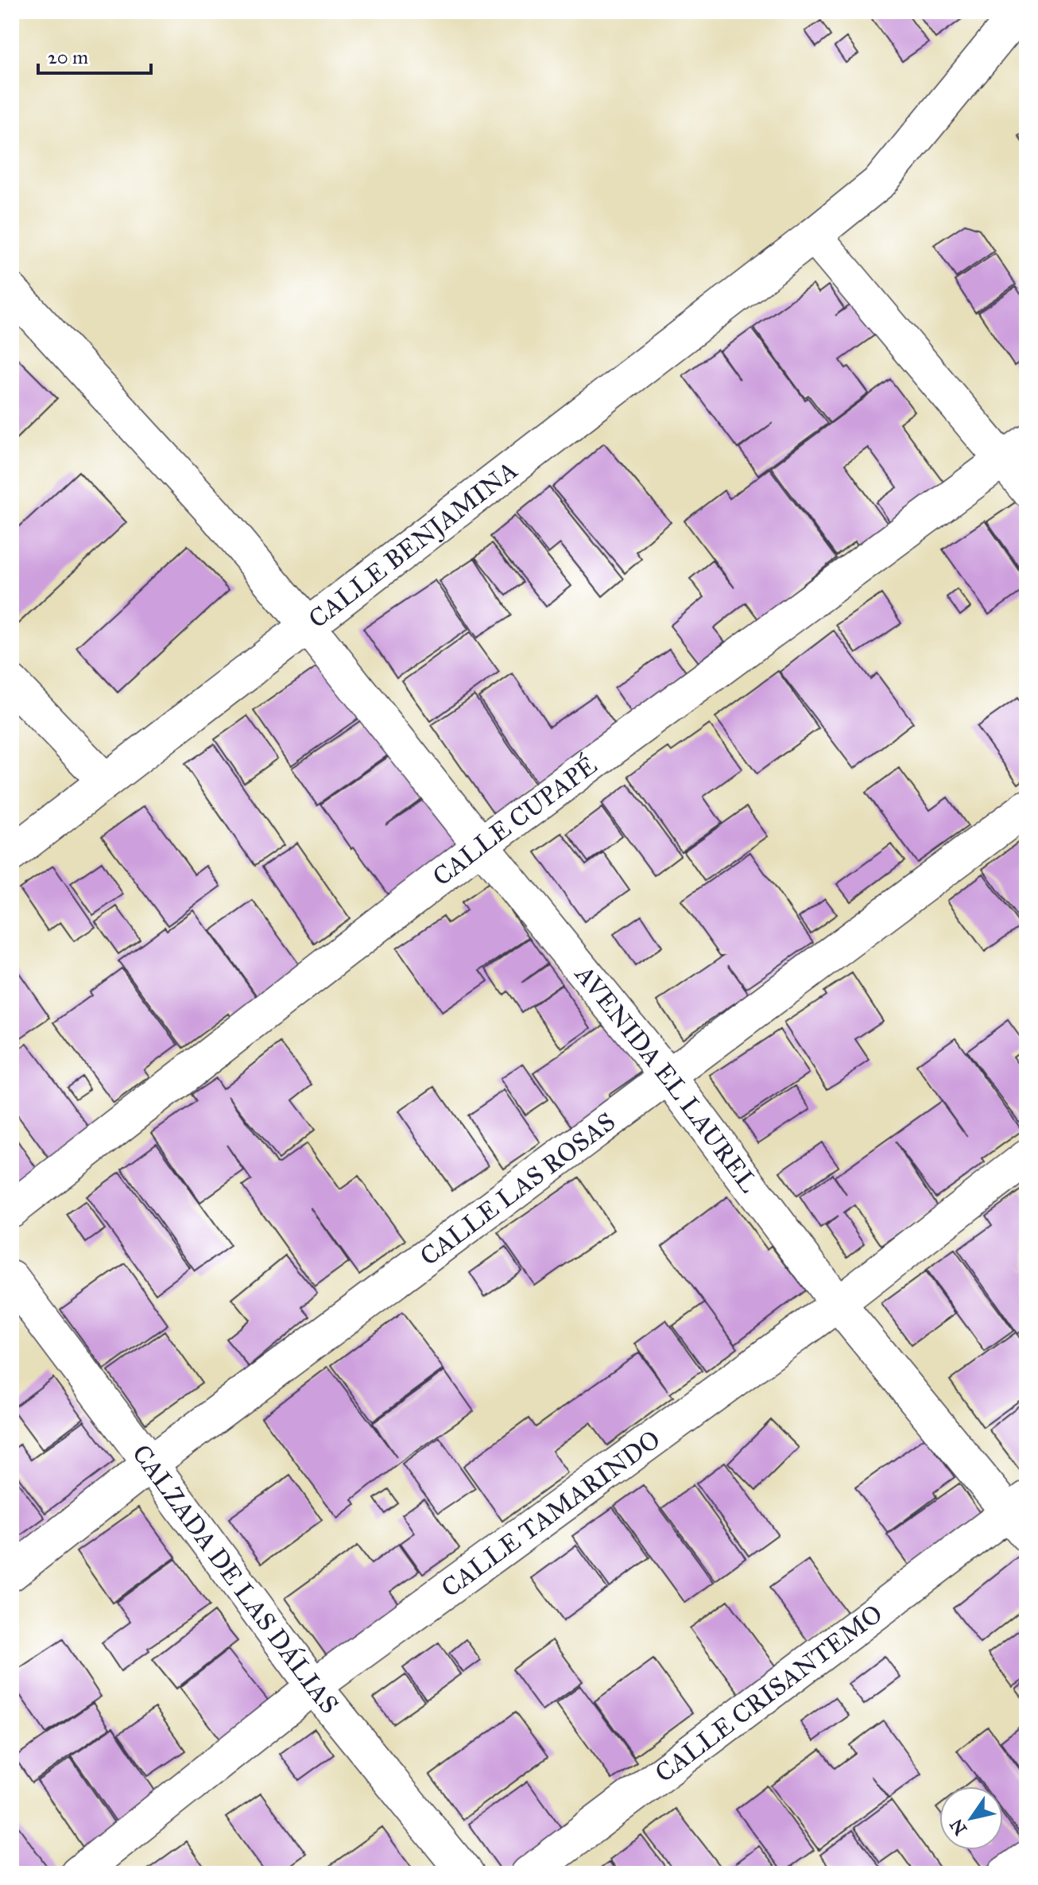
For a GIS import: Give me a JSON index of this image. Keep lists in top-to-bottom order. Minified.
{"streets":{"street":["CALLE BENJAMINA","CALLE CUPAPÉ","AVENIDA EL LAUREL","CALLE LAS ROSAS","CALLE TAMARINDO","CALZADA DE LAS DÁLIAS","CALLE CRISANTEMO"]},"crossings":[["CALLE BENJAMINA","AVENIDA EL LAUREL"],["CALLE CUPAPÉ","AVENIDA EL LAUREL"],["AVENIDA EL LAUREL","CALLE LAS ROSAS"],["AVENIDA EL LAUREL","CALLE TAMARINDO"],["AVENIDA EL LAUREL","CALLE CRISANTEMO"],["CALLE LAS ROSAS","CALZADA DE LAS DÁLIAS"],["CALLE TAMARINDO","CALZADA DE LAS DÁLIAS"]],"scale_bar":"20 m","north":"bottom left"}
